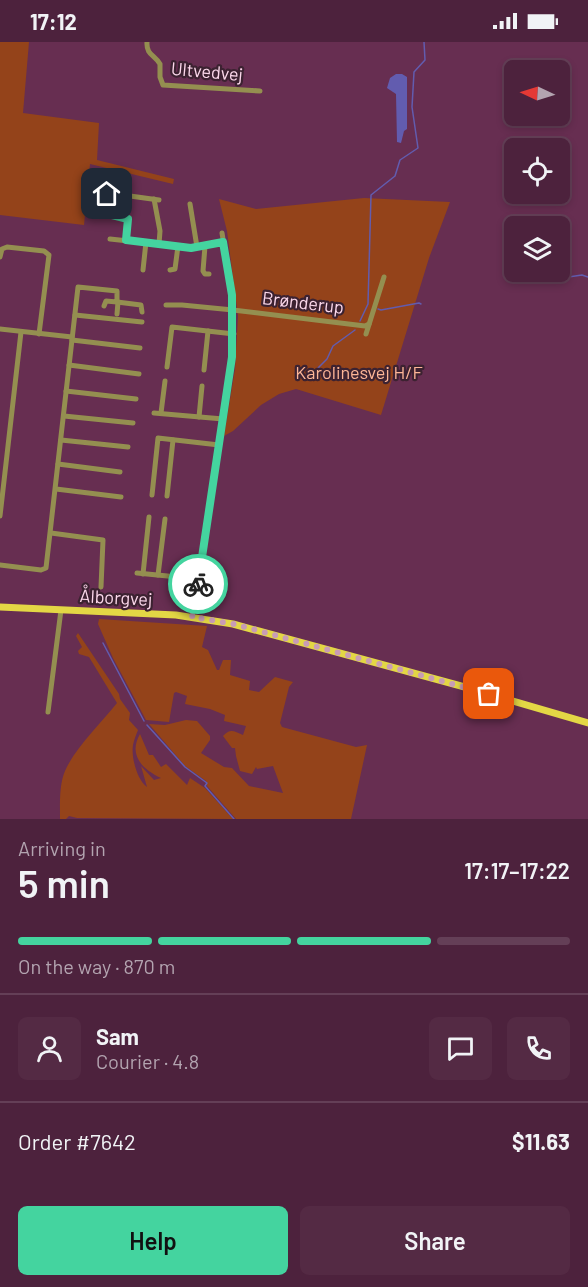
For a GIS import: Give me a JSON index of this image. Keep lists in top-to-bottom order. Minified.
{"streets":{"main road":["Ålborgvej"],"street":["Ultvedvej","Brønderup"]},"parks":["Karolinesvej H/F"],"north":"left","page":{"status":"17:12","heading":["5 min","Arriving in","17:17–17:22"],"panel":["Sam","Courier · 4.8","Order #7642","$11.63"],"bar":"On the way · 870 m","buttons":["Help","Share"]}}
